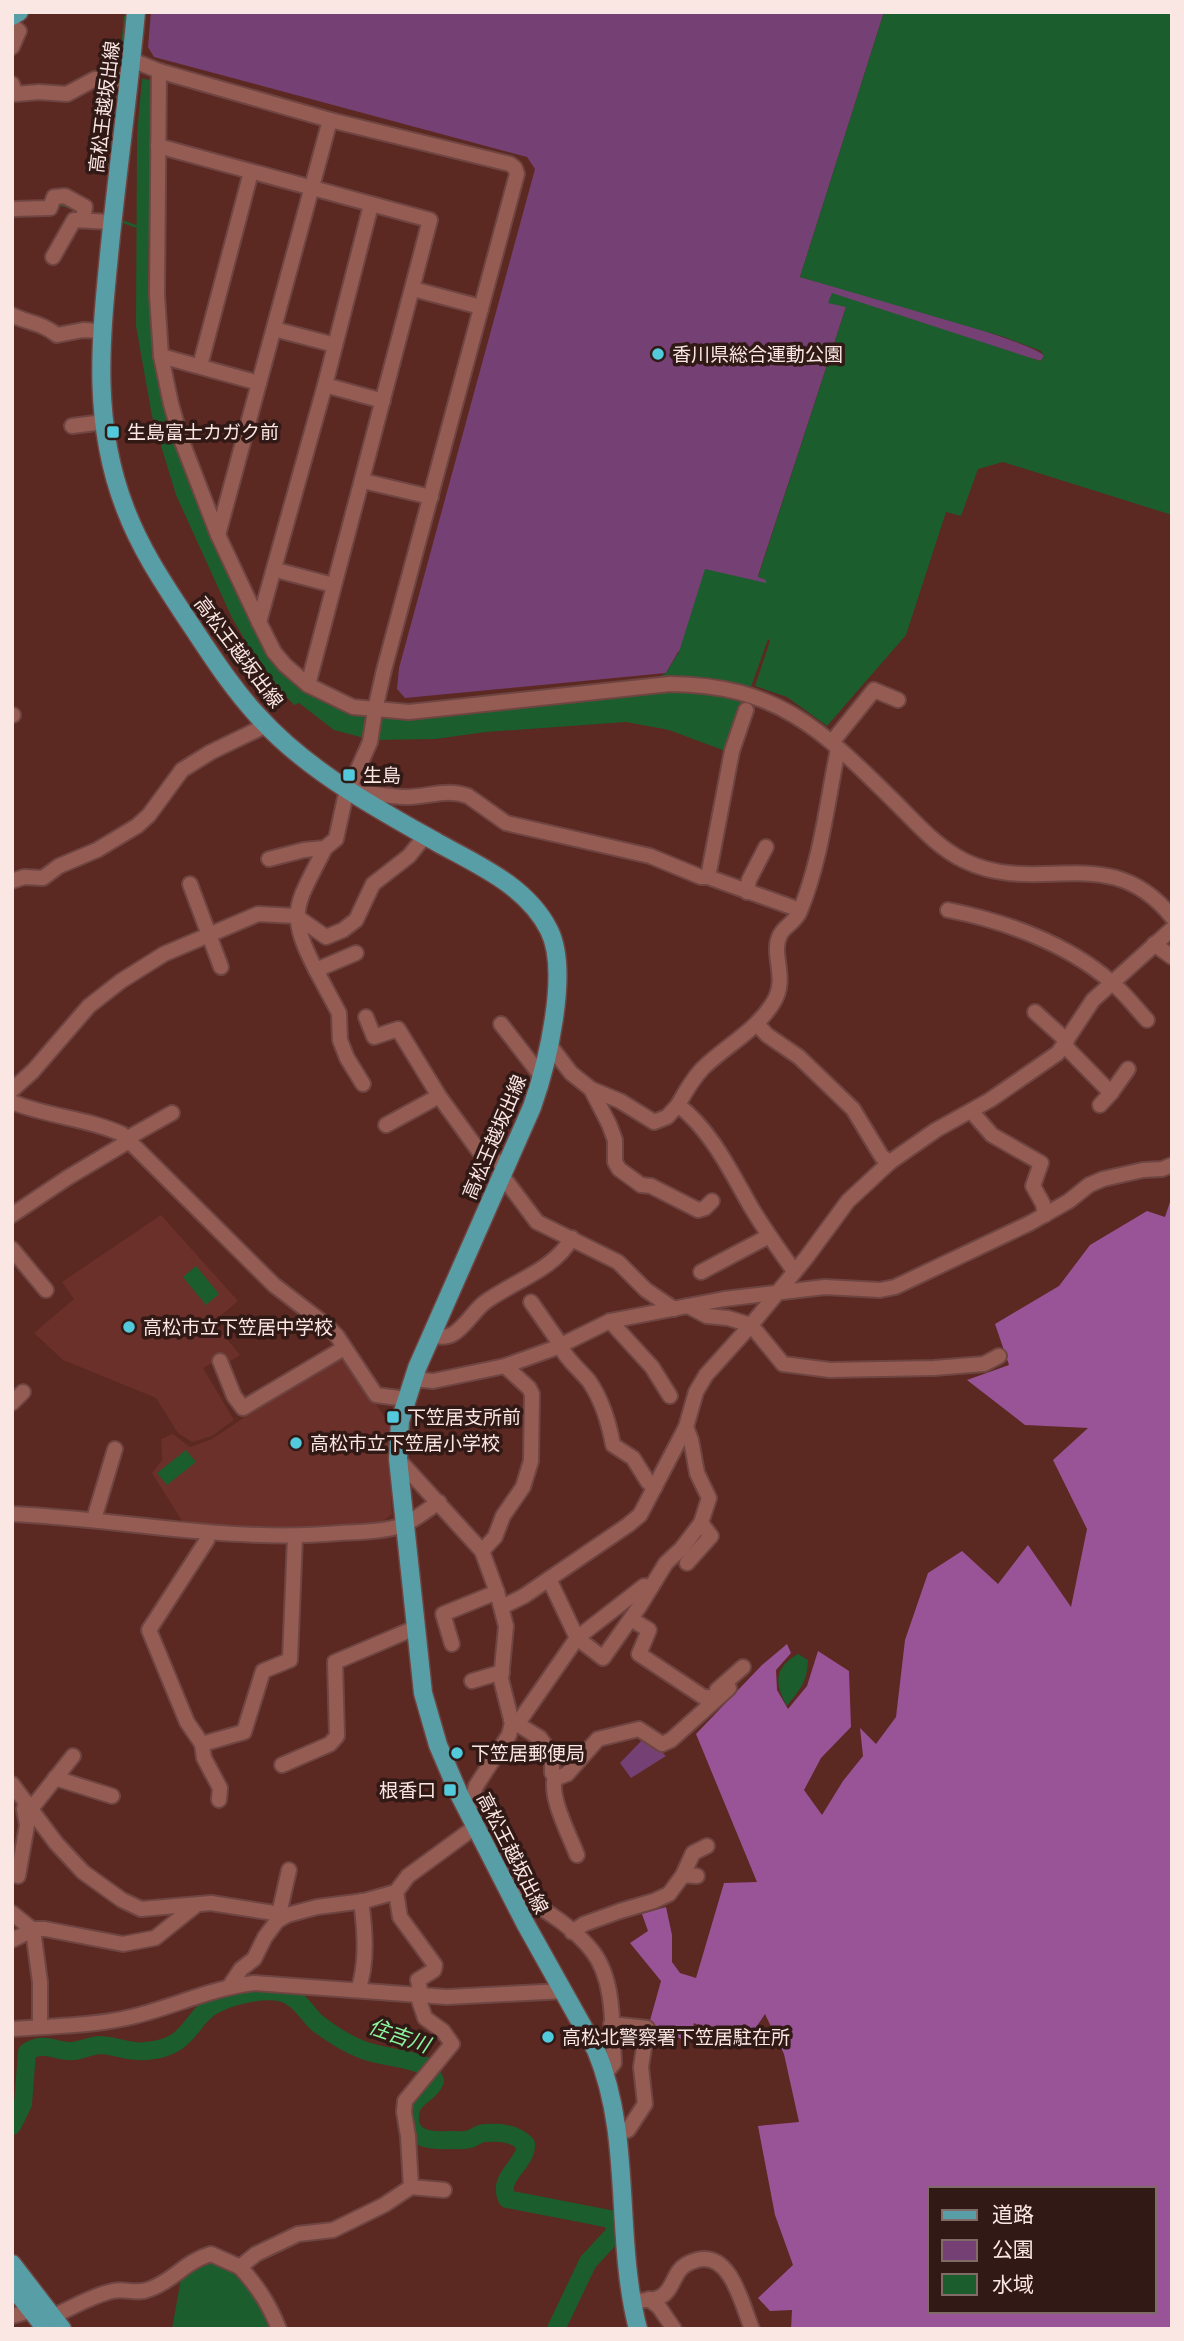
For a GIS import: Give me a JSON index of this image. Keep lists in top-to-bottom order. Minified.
{"streets":{"main road":["高松王越坂出線"]},"water":["住吉川"],"places":{"other":["香川県総合運動公園","高松市立下笠居中学校","高松市立下笠居小学校","下笠居郵便局","高松北警察署下笠居駐在所"],"transit":["生島富士カガク前","生島","下笠居支所前","根香口"]},"legend":["道路","公園","水域"]}
